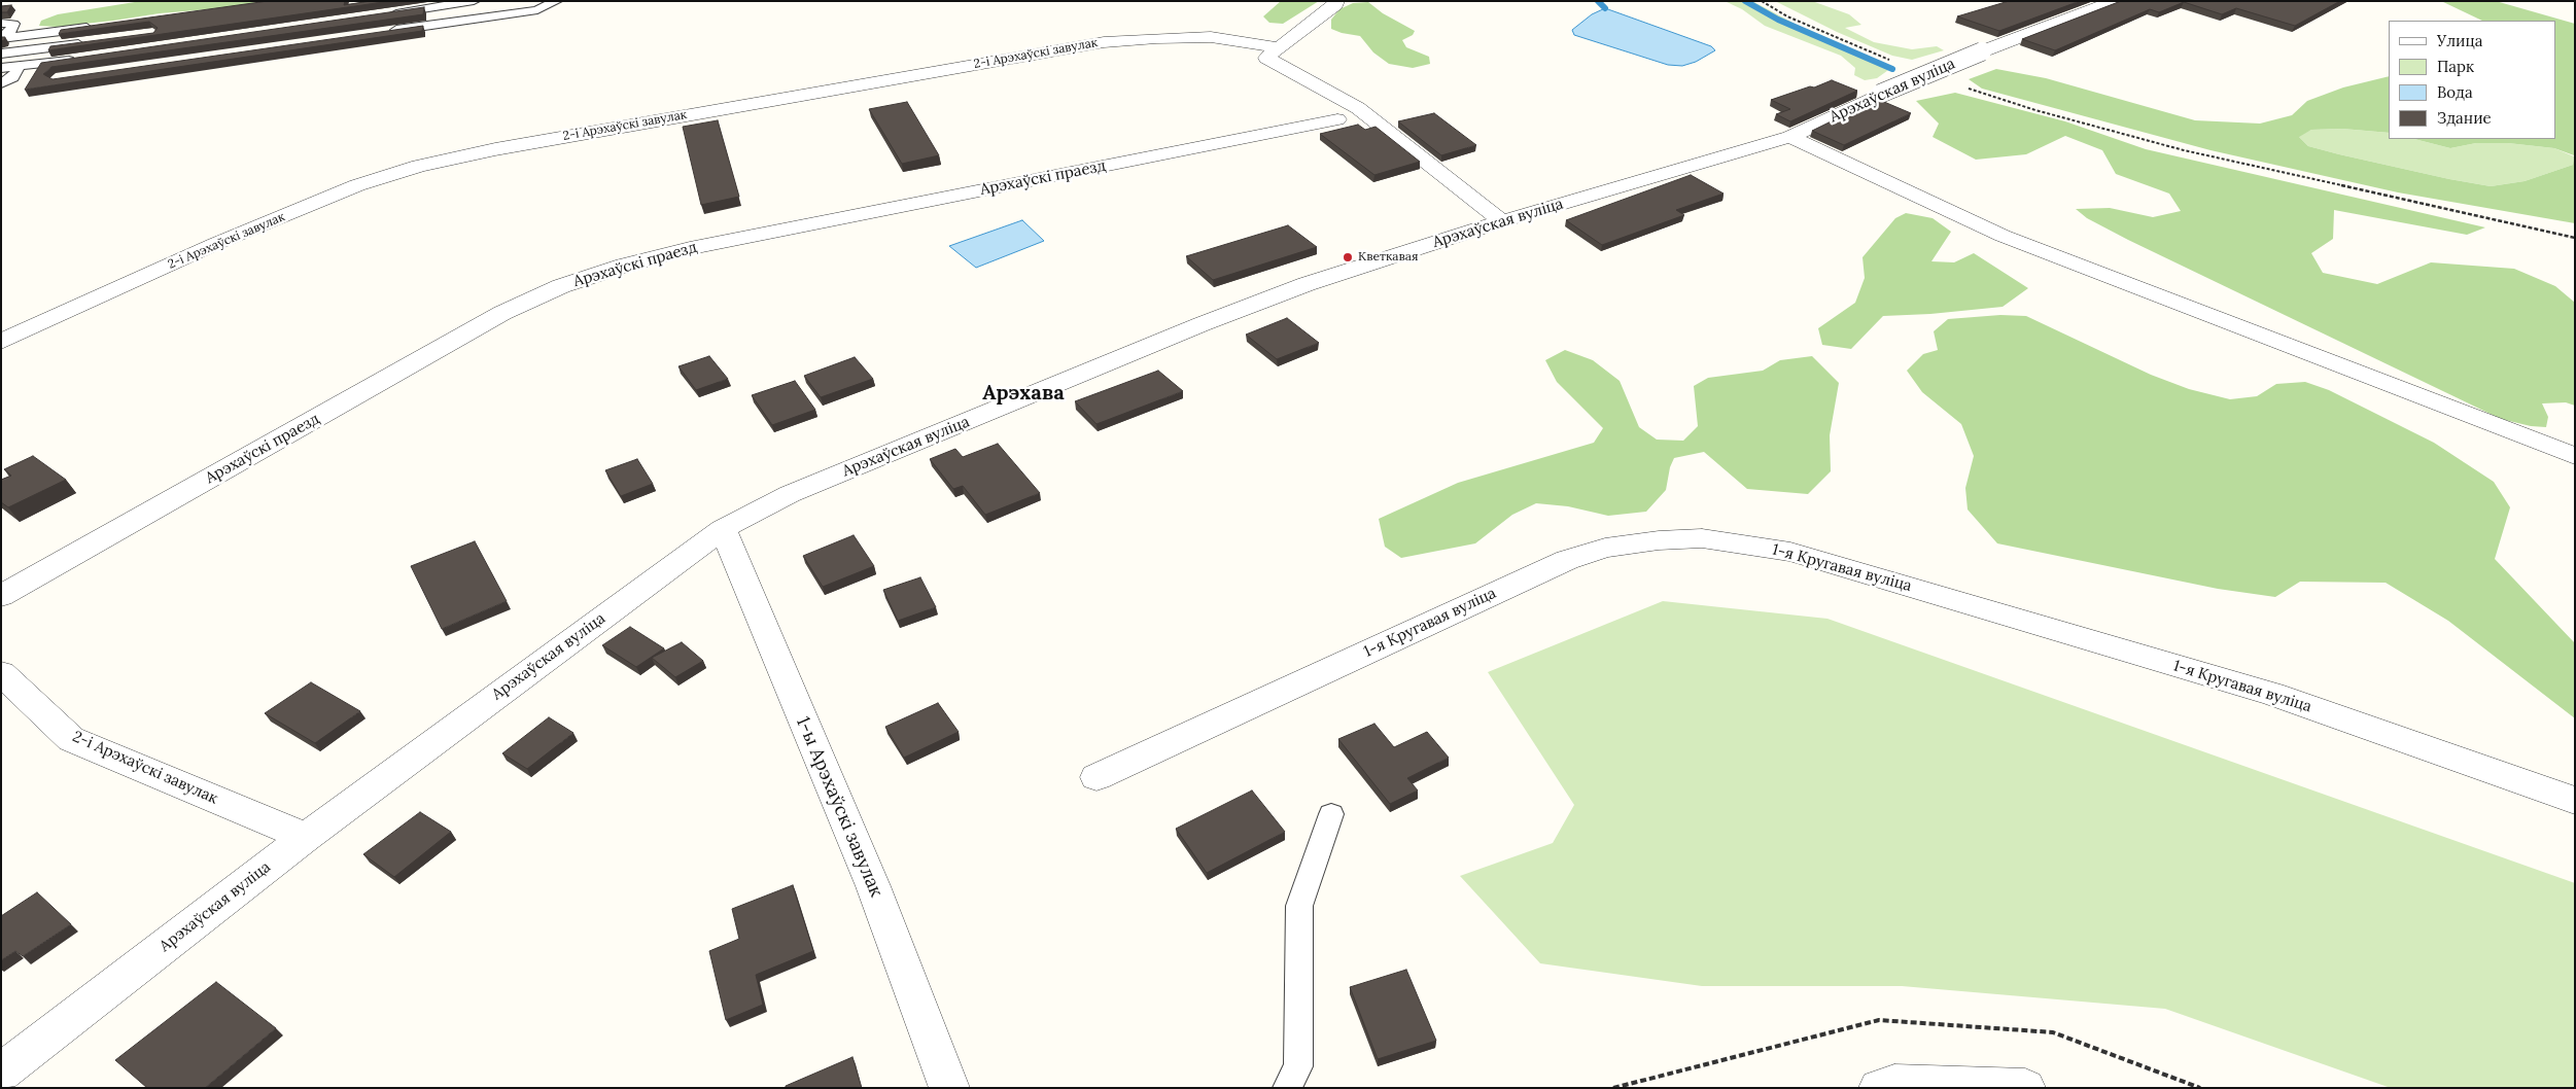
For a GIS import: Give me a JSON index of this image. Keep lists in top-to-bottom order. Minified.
{"streets":{"street":["2-і Арэхаўскі завулак","Арэхаўская вуліца","Арэхаўскі праезд","1-я Кругавая вуліца","1-ы Арэхаўскі завулак"]},"crossings":[["2-і Арэхаўскі завулак","Арэхаўская вуліца"],["Арэхаўская вуліца","1-ы Арэхаўскі завулак"]],"districts":["Арэхава"],"places":["Кветкавая"],"legend":["Улица","Парк","Вода","Здание"]}
